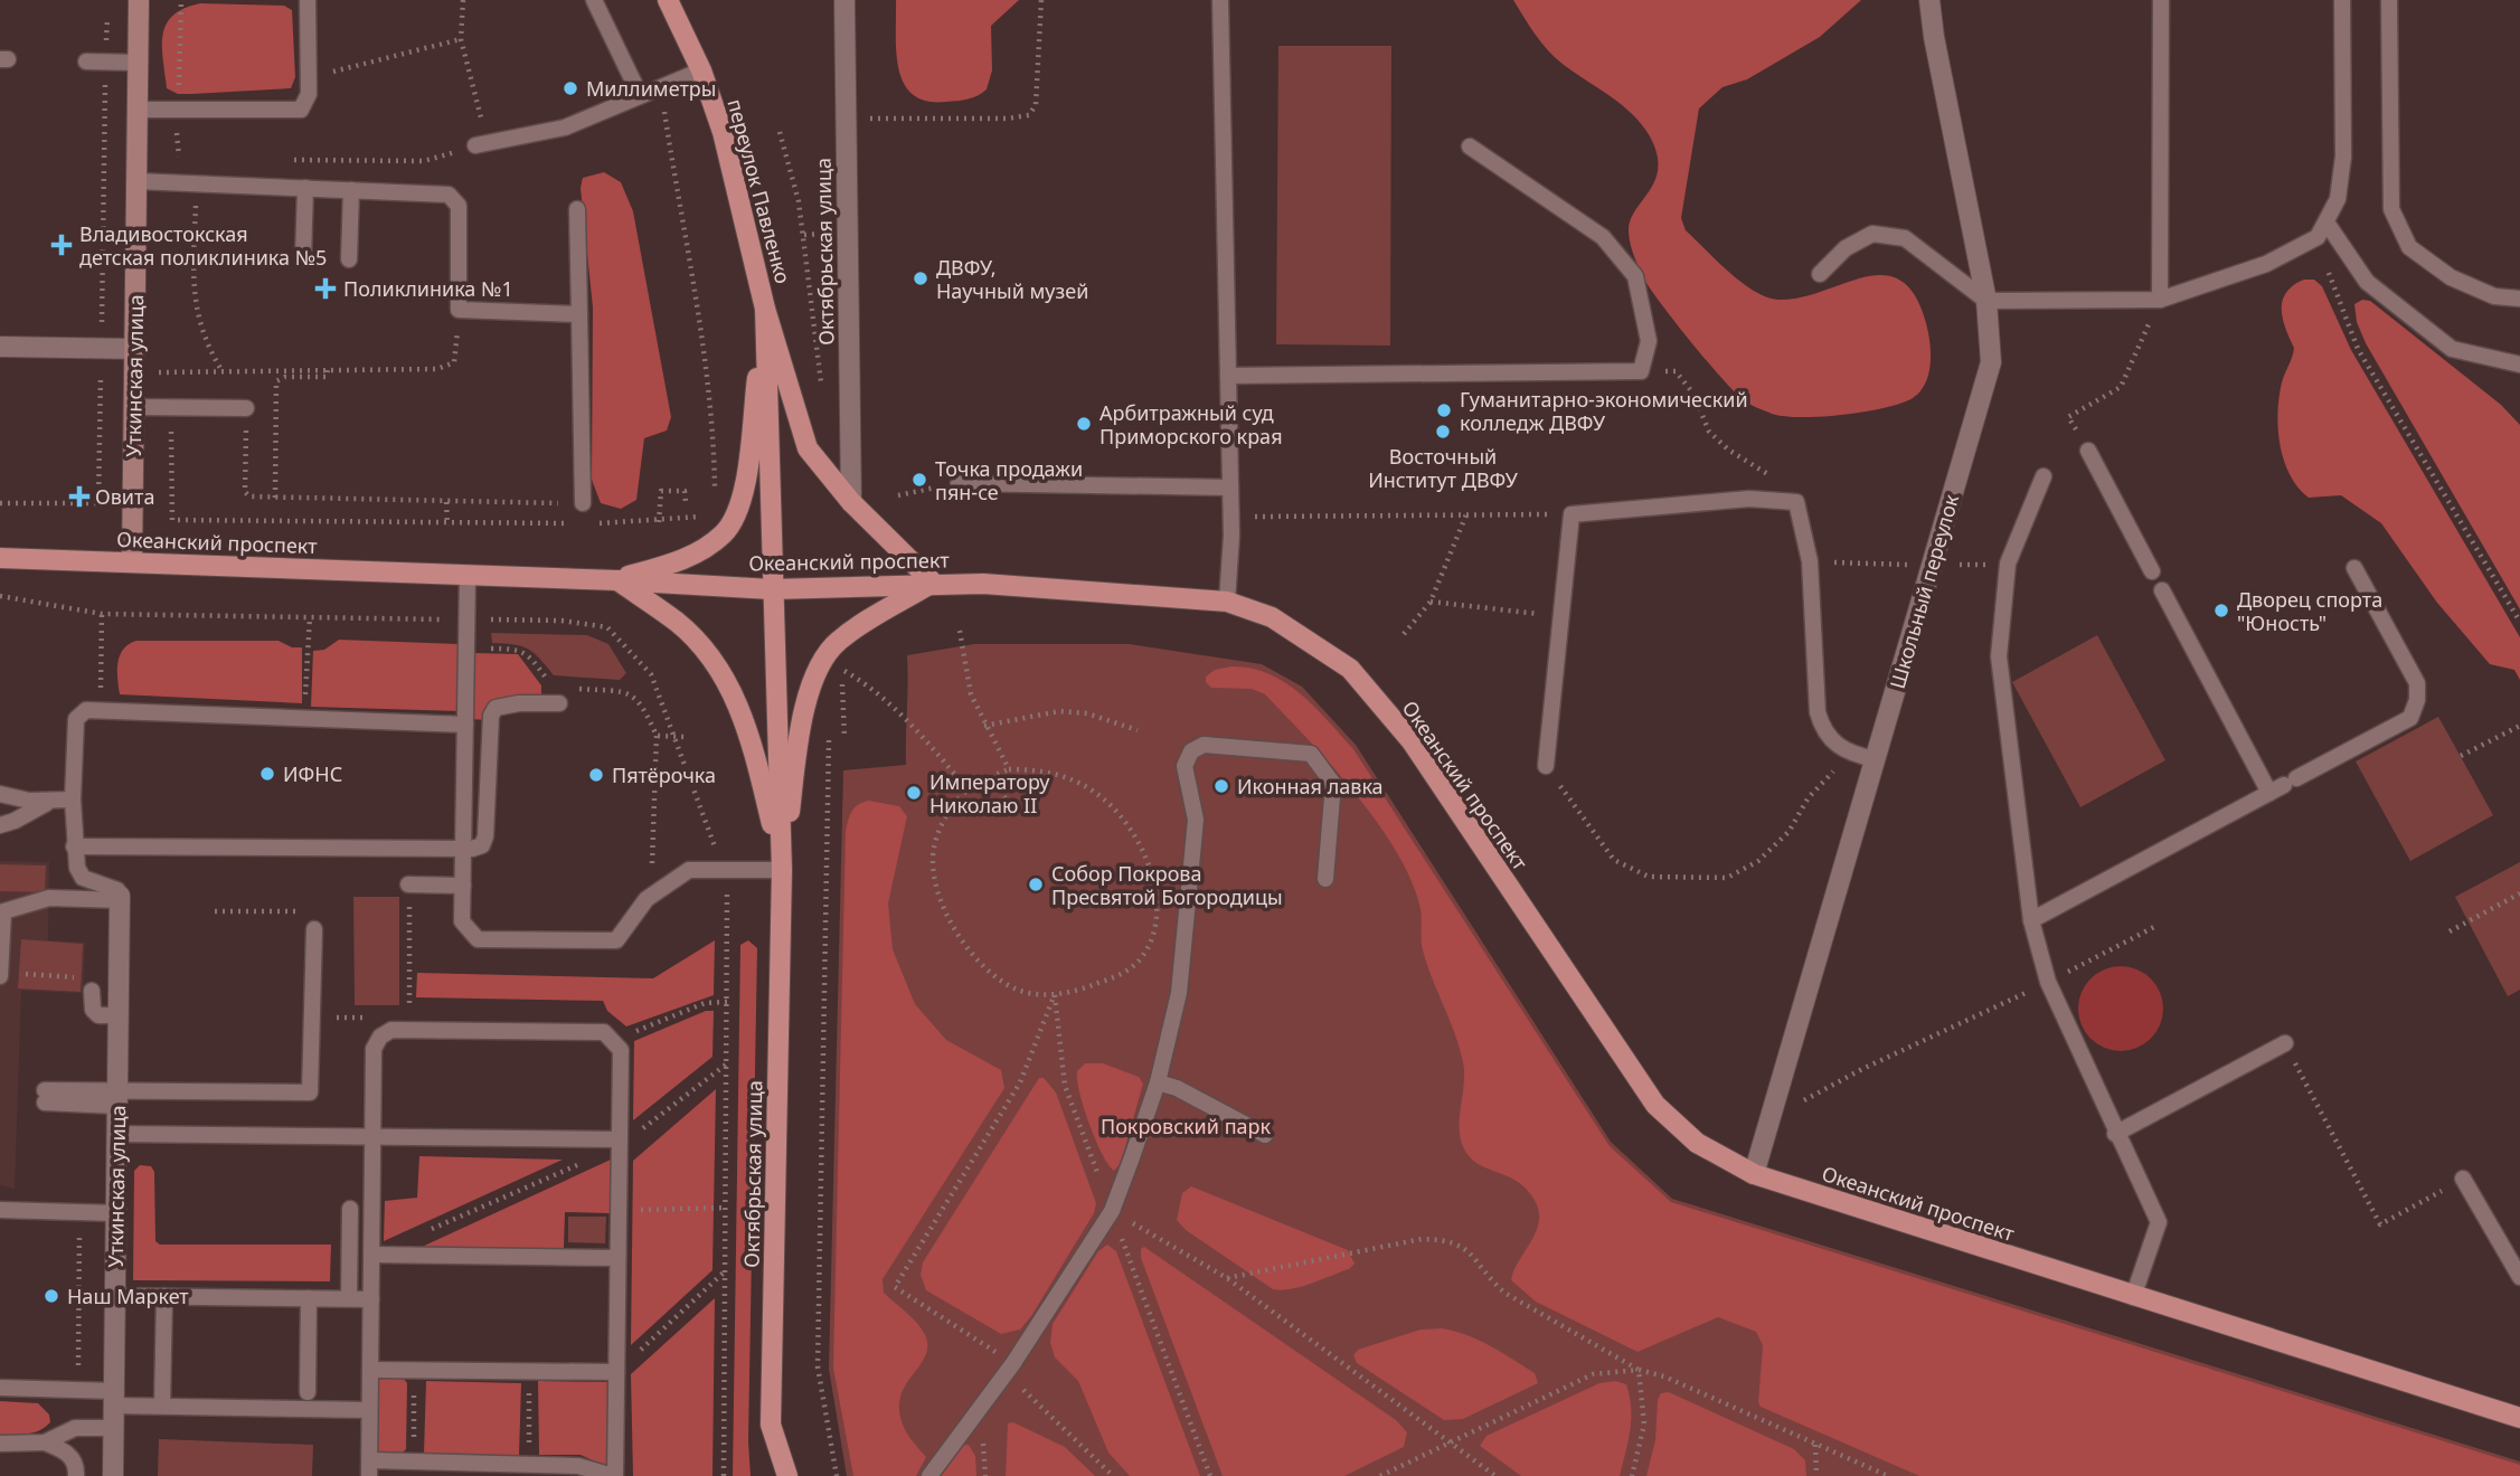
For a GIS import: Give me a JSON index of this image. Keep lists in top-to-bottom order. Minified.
{"streets":{"main road":["переулок Павленко","Октябрьская улица","Океанский проспект"],"street":["Уткинская улица","Школьный переулок"]},"crossings":[["Уткинская улица","Океанский проспект"],["Океанский проспект","Школьный переулок"]],"parks":["Покровский парк"],"places":{"other":["Миллиметры","ДВФУ, Научный музей","Гуманитарно-экономический колледж ДВФУ","Арбитражный суд Приморского края","Восточный Институт ДВФУ","Точка продажи пян-се","Дворец спорта \"Юность\"","ИФНС","Пятёрочка","Иконная лавка","Императору Николаю II","Собор Покрова Пресвятой Богородицы","Наш Маркет"],"health":["Владивостокская детская поликлиника №5","Поликлиника №1","Овита"]}}
